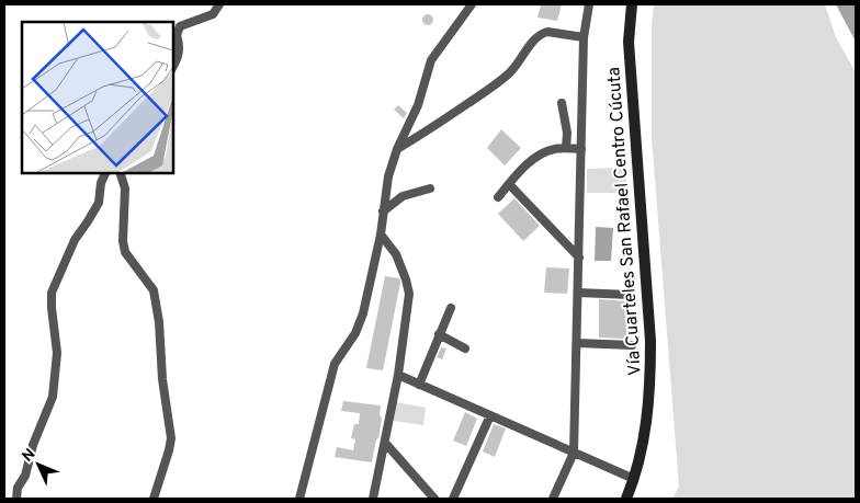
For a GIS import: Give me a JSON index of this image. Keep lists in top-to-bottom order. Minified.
{"streets":{"main road":["Vía Cuarteles San Rafael Centro Cúcuta"]},"north":"top left"}
